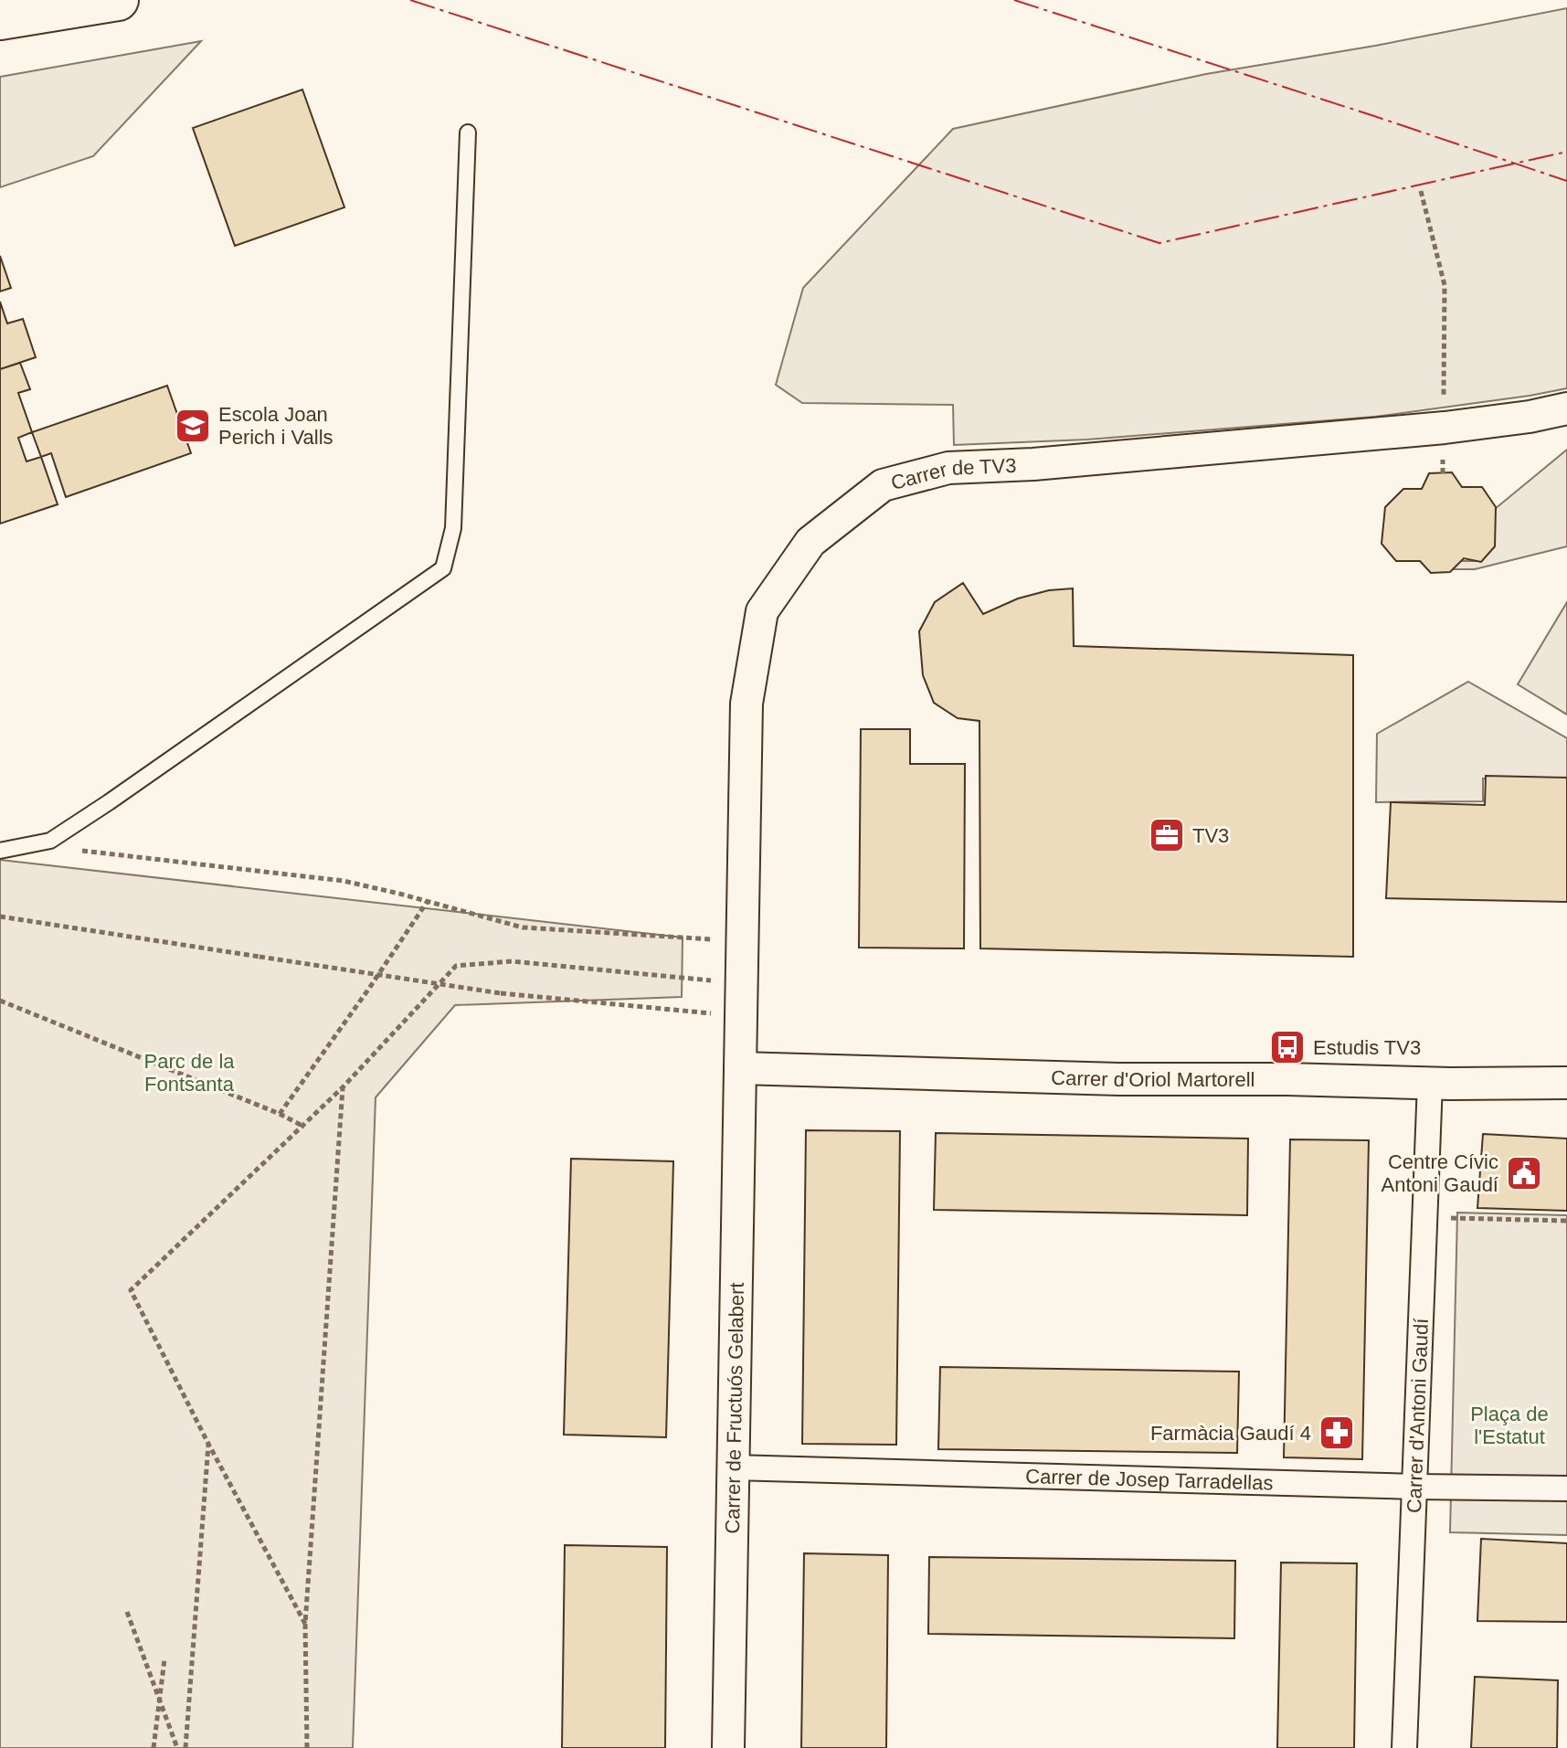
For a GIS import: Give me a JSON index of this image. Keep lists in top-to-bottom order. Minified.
{"streets":{"street":["Carrer de TV3","Carrer d'Oriol Martorell","Carrer de Fructuós Gelabert","Carrer d'Antoni Gaudí","Carrer de Josep Tarradellas"]},"crossings":[["Carrer de TV3","Carrer d'Oriol Martorell"],["Carrer de TV3","Carrer de Fructuós Gelabert"],["Carrer d'Oriol Martorell","Carrer de Fructuós Gelabert"],["Carrer d'Oriol Martorell","Carrer d'Antoni Gaudí"],["Carrer de Fructuós Gelabert","Carrer de Josep Tarradellas"],["Carrer d'Antoni Gaudí","Carrer de Josep Tarradellas"]],"parks":["Parc de la Fontsanta","Plaça de l'Estatut"],"places":{"school or university":["Escola Joan Perich i Valls"],"office":["TV3"],"bus stop":["Estudis TV3"],"public building":["Centre Cívic Antoni Gaudí"],"pharmacy":["Farmàcia Gaudí 4"]}}
